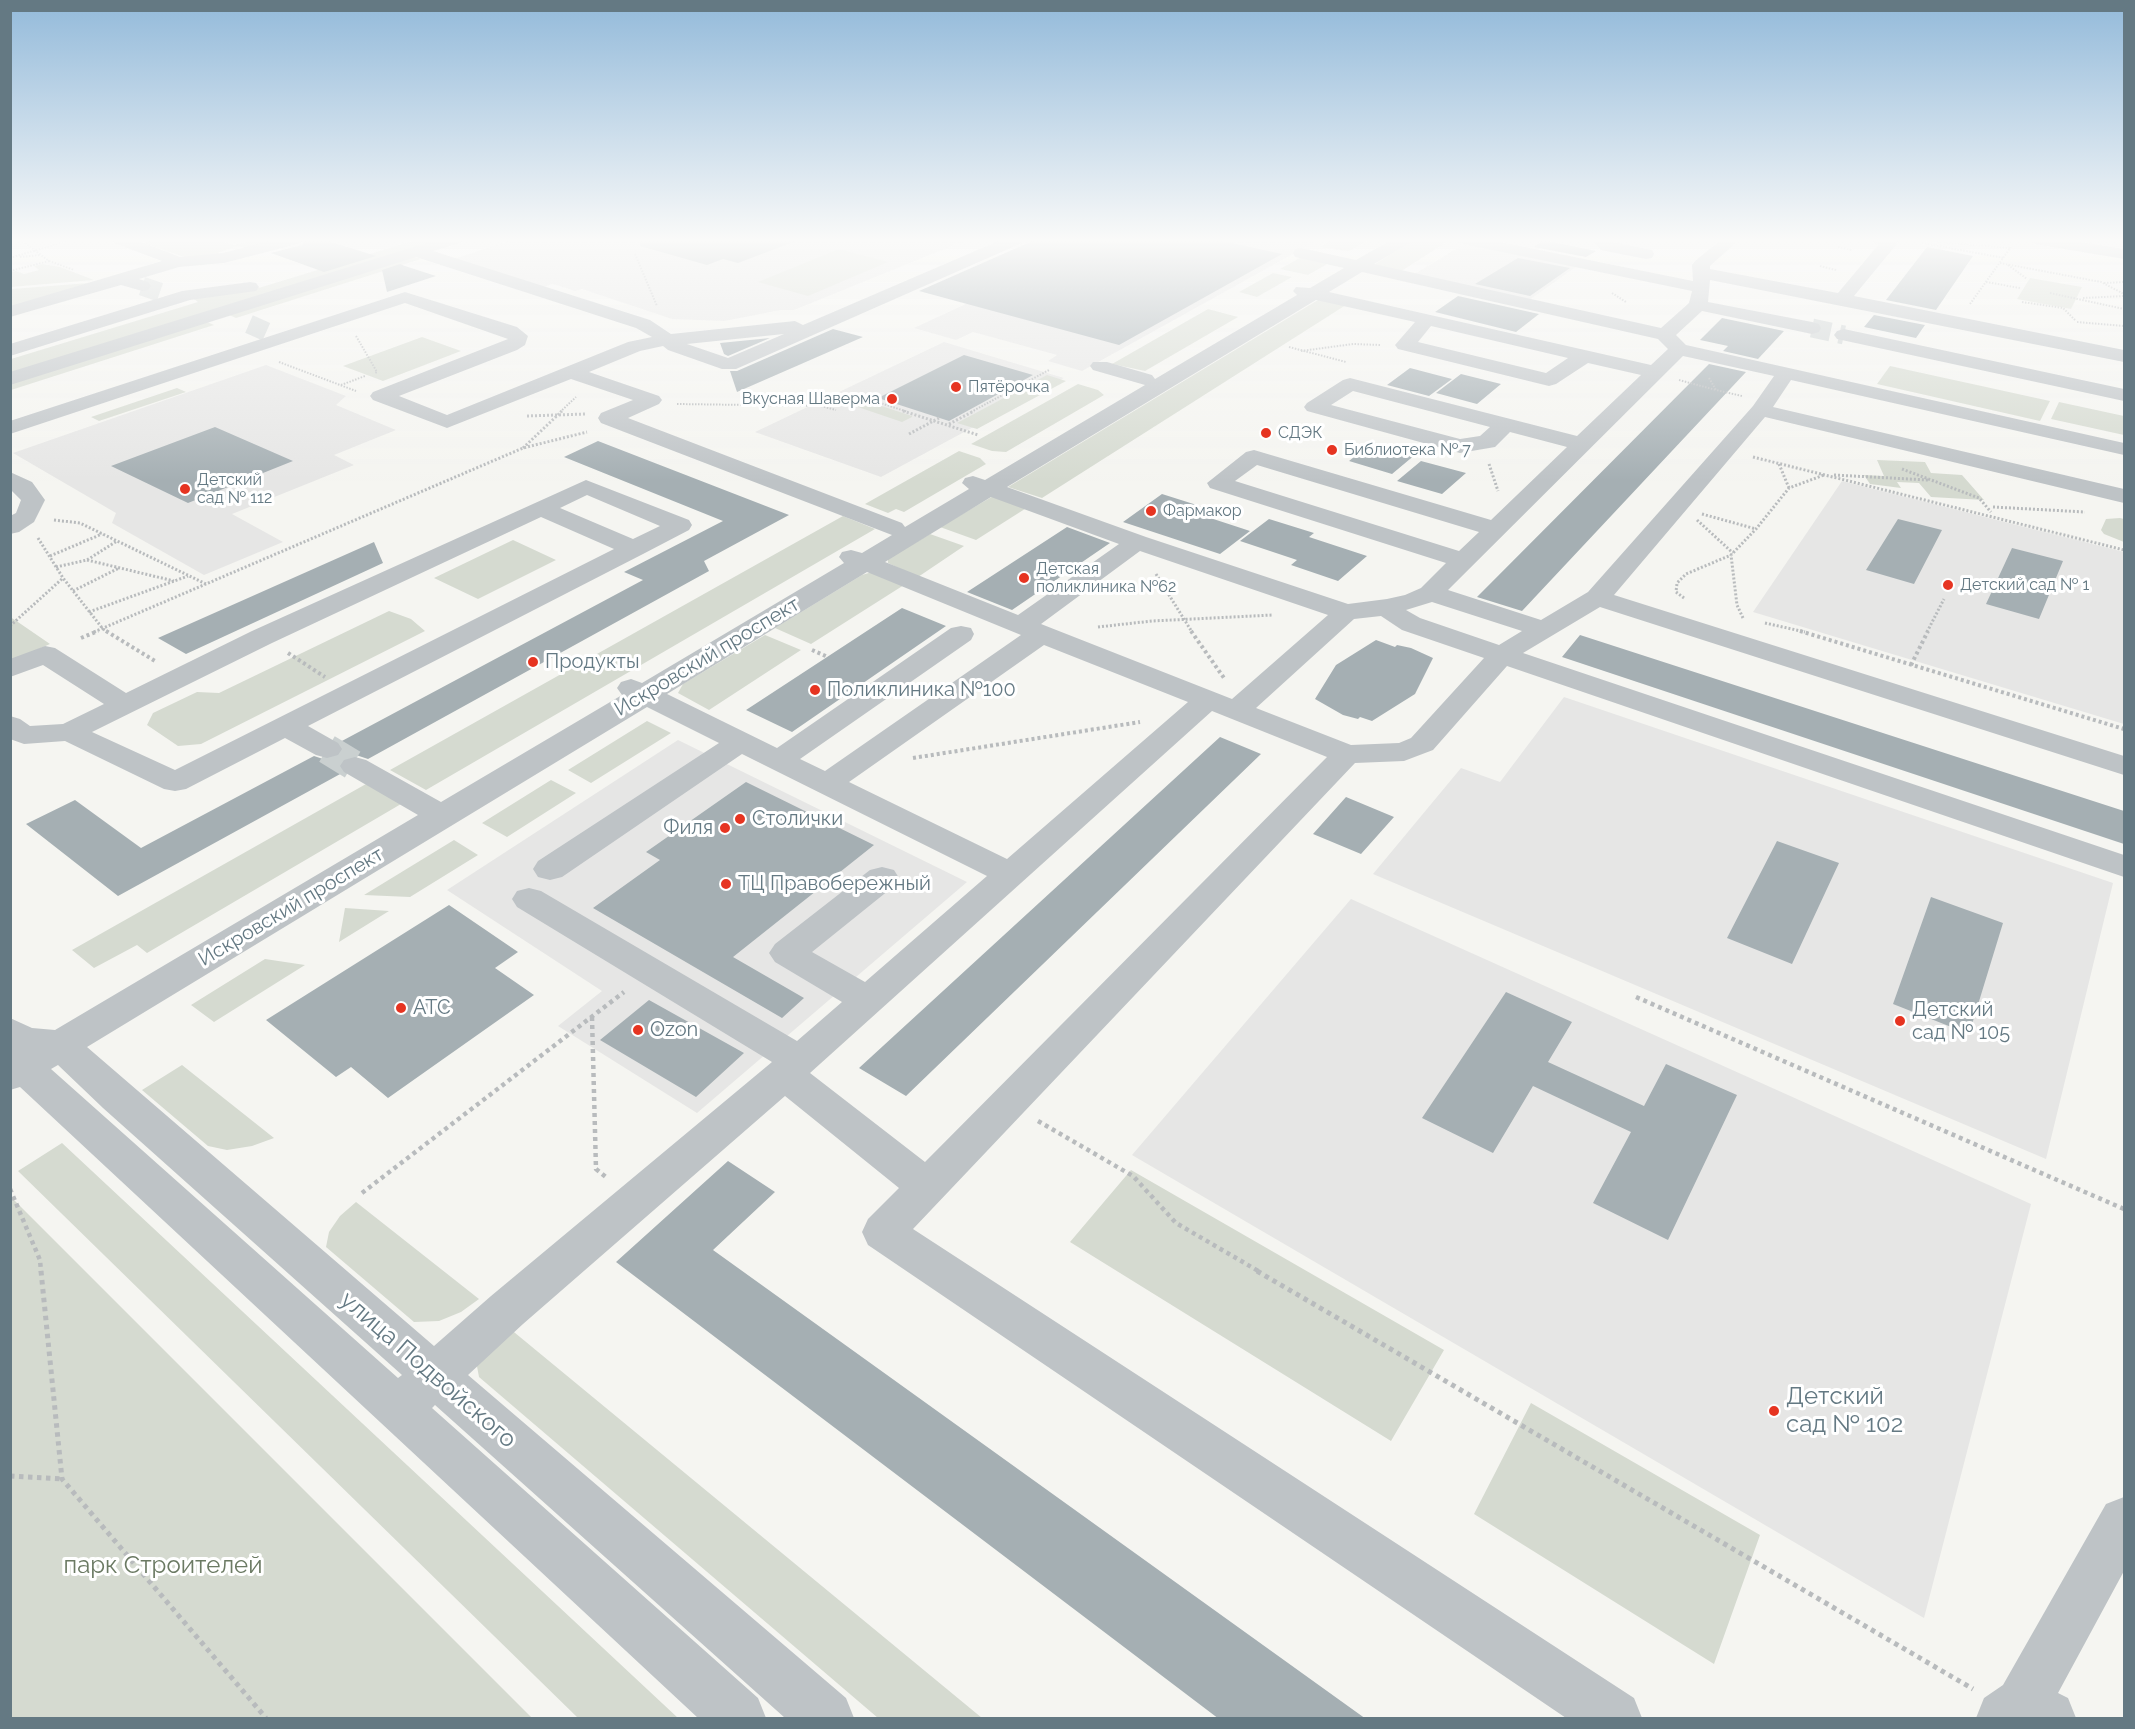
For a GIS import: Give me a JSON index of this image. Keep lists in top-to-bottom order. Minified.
{"streets":{"street":["Искровский проспект","улица Подвойского"]},"crossings":[["Искровский проспект","улица Подвойского"]],"parks":["парк Строителей"],"places":["Пятёрочка","Вкусная Шаверма","СДЭК","Библиотека № 7","Детский сад № 112","Фармакор","Детская поликлиника №62","Детский сад № 1","Продукты","Поликлиника №100","Столички","Филя","ТЦ Правобережный","АТС","Детский сад № 105","Ozon","Детский сад № 102"]}
